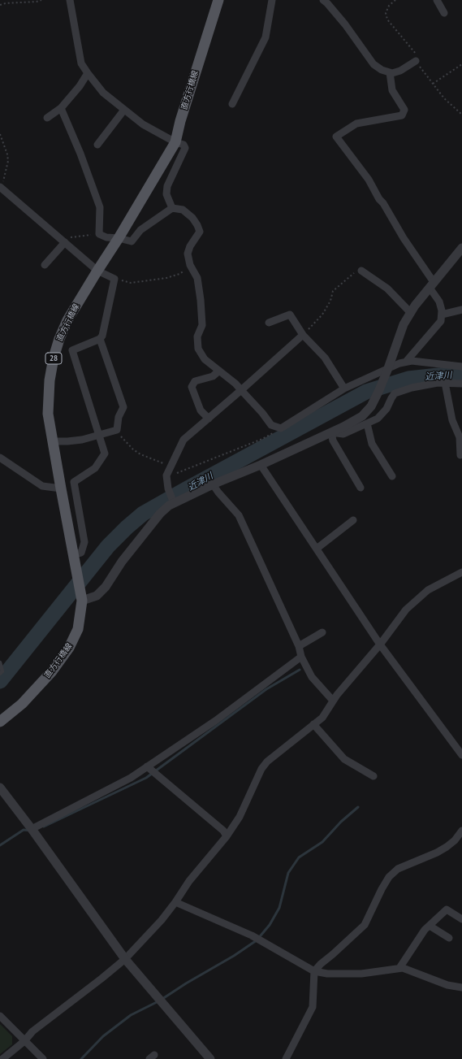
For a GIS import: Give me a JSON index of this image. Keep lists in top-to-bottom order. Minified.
{"streets":{"main road":["直方行橋線","28"]},"water":["近津川"]}
